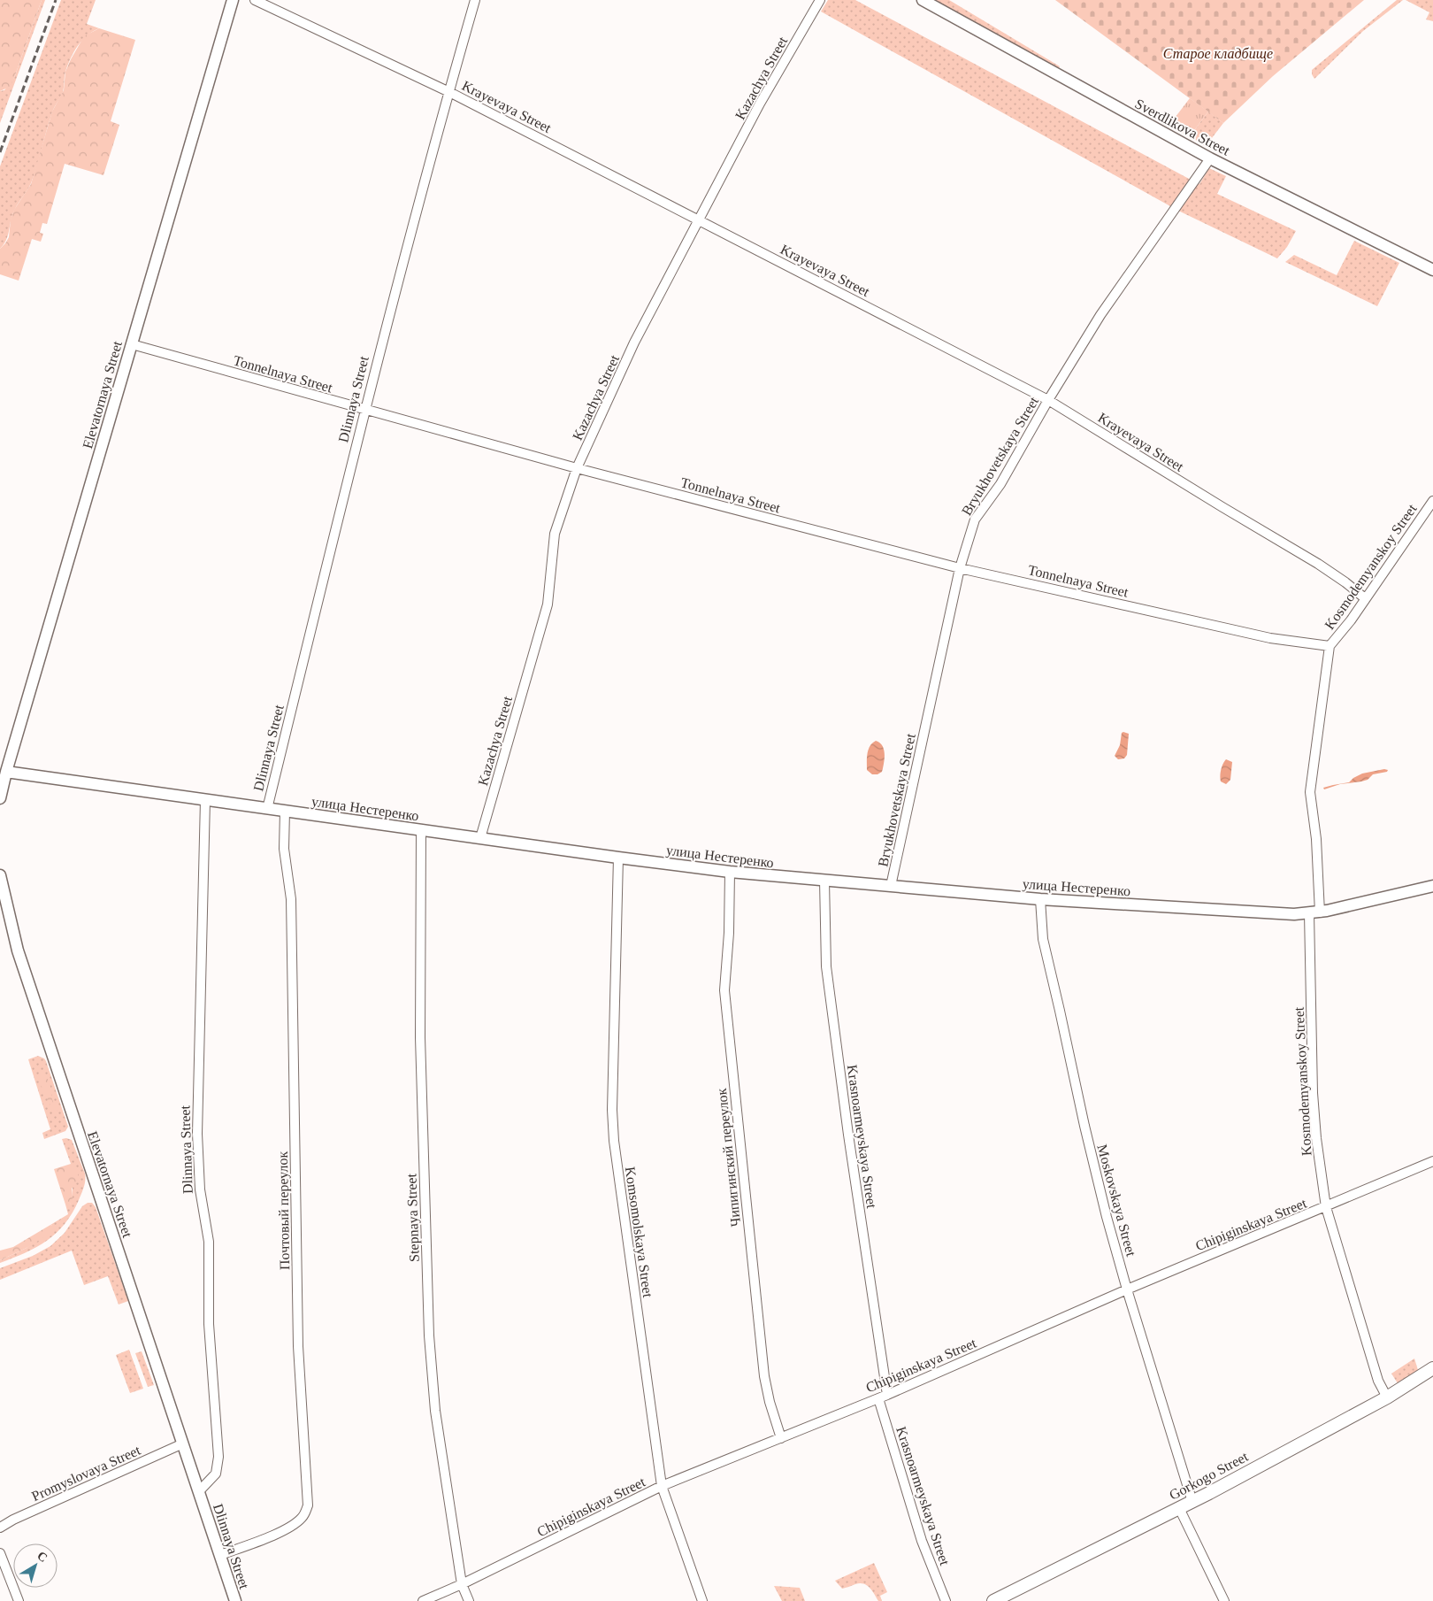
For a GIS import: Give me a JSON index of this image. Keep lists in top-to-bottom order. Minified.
{"streets":{"main road":["Gorkogo Street"],"street":["Kazachya Street","Krayevaya Street","Sverdlikova Street","Tonnelnaya Street","Elevatornaya Street","Dlinnaya Street","Bryukhovetskaya Street","Kosmodemyanskoy Street","улица Нестеренко","Krasnoarmeyskaya Street","Чипигинский переулок","Moskovskaya Street","Почтовый переулок","Stepnaya Street","Chipiginskaya Street","Komsomolskaya Street","Promyslovaya Street"]},"crossings":[["Kazachya Street","Krayevaya Street"],["Kazachya Street","Tonnelnaya Street"],["Kazachya Street","улица Нестеренко"],["Krayevaya Street","Dlinnaya Street"],["Krayevaya Street","Bryukhovetskaya Street"],["Krayevaya Street","Kosmodemyanskoy Street"],["Sverdlikova Street","Bryukhovetskaya Street"],["Tonnelnaya Street","Elevatornaya Street"],["Tonnelnaya Street","Dlinnaya Street"],["Tonnelnaya Street","Bryukhovetskaya Street"],["Tonnelnaya Street","Kosmodemyanskoy Street"],["Elevatornaya Street","Dlinnaya Street"],["Elevatornaya Street","улица Нестеренко"],["Elevatornaya Street","Promyslovaya Street"],["Dlinnaya Street","улица Нестеренко"],["Dlinnaya Street","Почтовый переулок"],["Bryukhovetskaya Street","улица Нестеренко"],["Kosmodemyanskoy Street","улица Нестеренко"],["Kosmodemyanskoy Street","Chipiginskaya Street"],["Kosmodemyanskoy Street","Gorkogo Street"],["улица Нестеренко","Krasnoarmeyskaya Street"],["улица Нестеренко","Чипигинский переулок"],["улица Нестеренко","Moskovskaya Street"],["улица Нестеренко","Почтовый переулок"],["улица Нестеренко","Stepnaya Street"],["улица Нестеренко","Komsomolskaya Street"],["Krasnoarmeyskaya Street","Chipiginskaya Street"],["Чипигинский переулок","Chipiginskaya Street"],["Moskovskaya Street","Chipiginskaya Street"],["Moskovskaya Street","Gorkogo Street"],["Stepnaya Street","Chipiginskaya Street"],["Chipiginskaya Street","Komsomolskaya Street"]],"parks":["Старое кладбище"],"north":"top right"}
